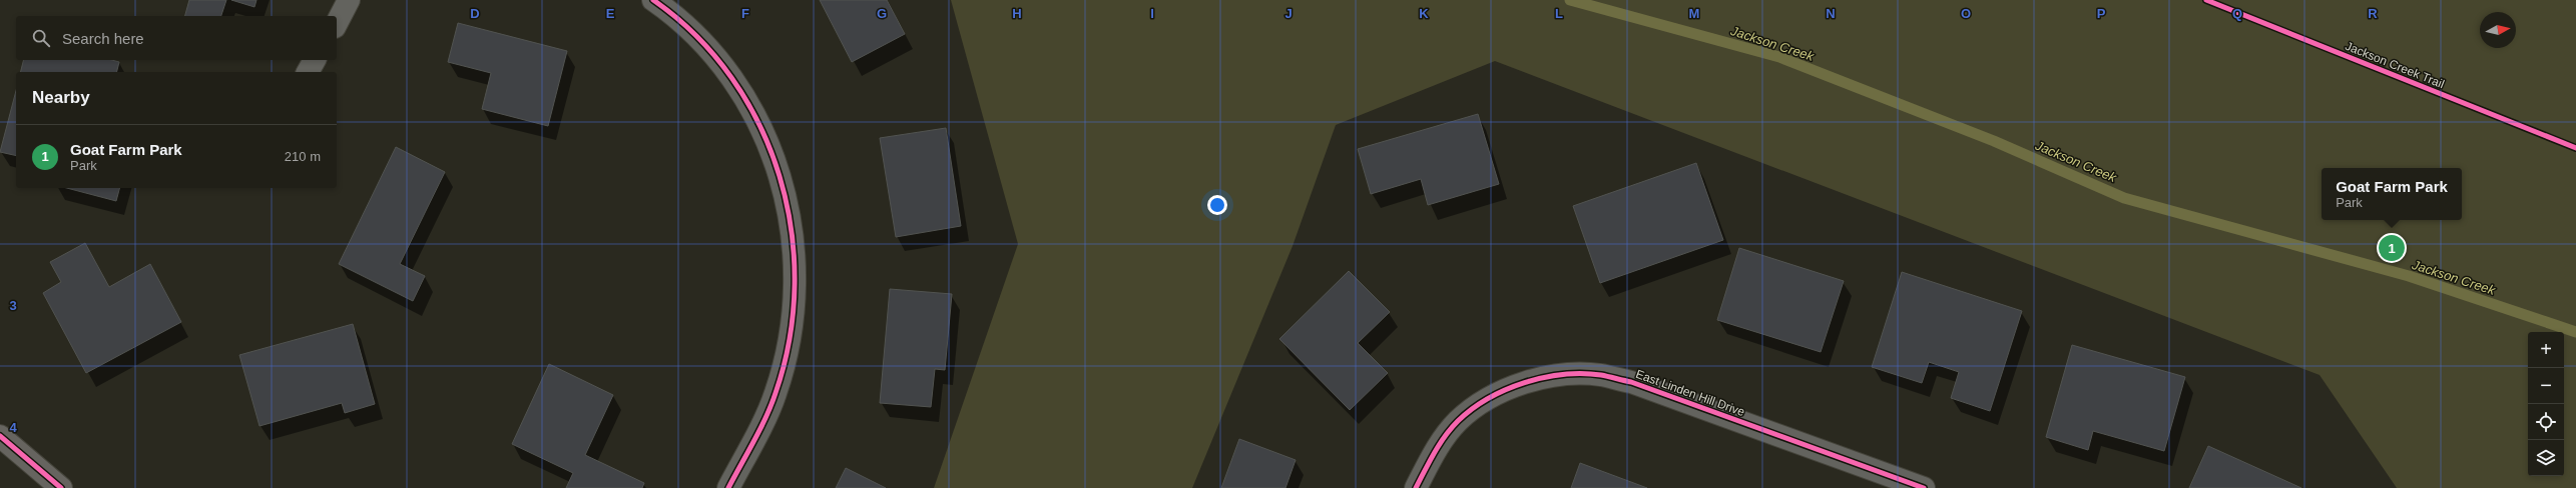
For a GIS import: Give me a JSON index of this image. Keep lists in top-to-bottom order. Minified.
{"streets":{"street":["East Linden Hill Drive"],"cycle path":["Jackson Creek Trail"]},"water":["Jackson Creek"],"north":"right","page":{"search":"Search here","heading":"Nearby","list":[{"mark":"1","name":"Goat Farm Park","note":"Park","value":"210 m"}],"popup":["Goat Farm Park","Park"],"pins":"1","map_buttons":["+","−"]},"grid":{"columns":["D","E","F","G","H","I","J","K","L","M","N","O","P","Q","R"],"rows":["3","4"]}}
